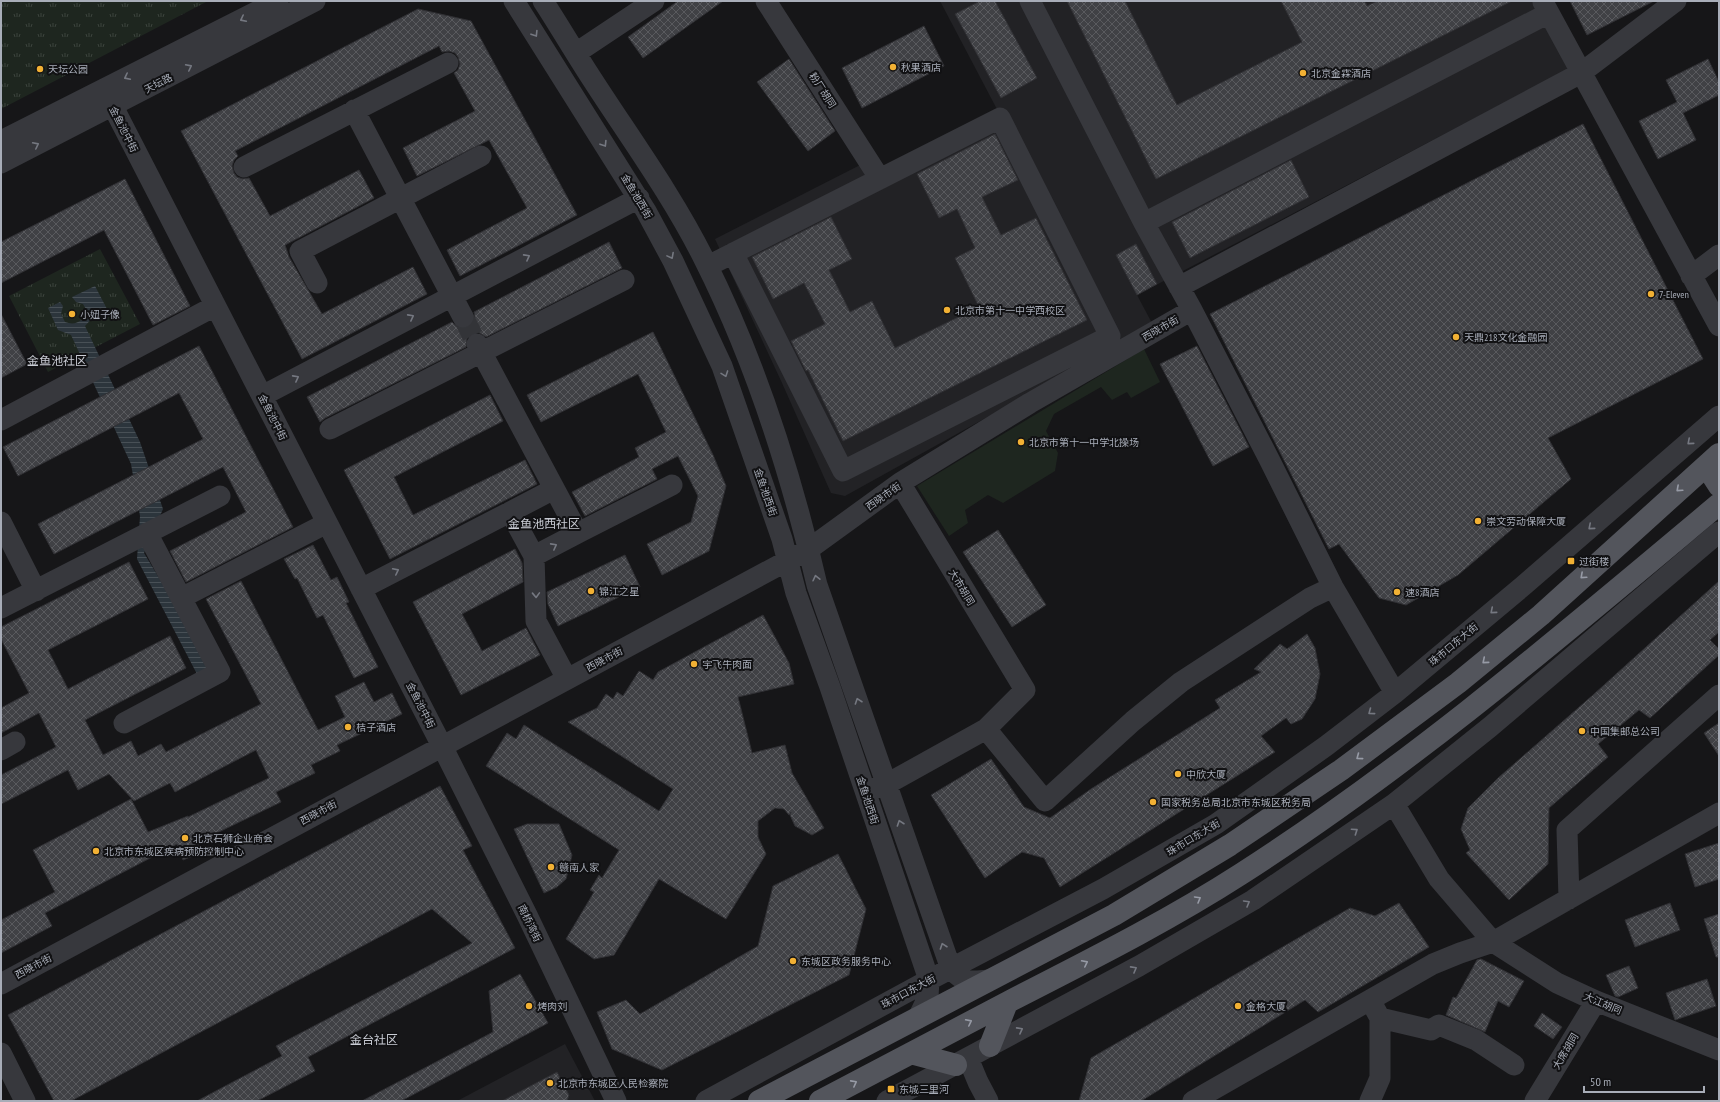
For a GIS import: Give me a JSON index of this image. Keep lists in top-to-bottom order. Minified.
{"streets":{"street":["天坛路","粉厂胡同","金鱼池中街","金鱼池西街","西晓市街","大市胡同","珠市口东大街","南桥湾街","大江胡同","大席胡同"]},"crossings":[["天坛路","金鱼池中街"],["金鱼池中街","西晓市街"],["金鱼池中街","南桥湾街"],["金鱼池西街","西晓市街"],["金鱼池西街","珠市口东大街"],["西晓市街","大市胡同"],["西晓市街","南桥湾街"],["大江胡同","大席胡同"]],"districts":["金鱼池社区","金鱼池西社区","金台社区"],"places":{"other":["秋果酒店","天坛公园","北京金霖酒店","7-Eleven","北京市第十一中学西校区","小妞子像","天鼎218文化金融园","北京市第十一中学北操场","崇文劳动保障大厦","锦江之星","速8酒店","宇飞牛肉面","桔子酒店","中国集邮总公司","中欣大厦","国家税务总局北京市东城区税务局","北京石狮企业商会","北京市东城区疾病预防控制中心","赣南人家","东城区政务服务中心","烤肉刘","金格大厦","北京市东城区人民检察院"],"transit":["过街楼","东城三里河"]},"scale_bar":"50 m"}
